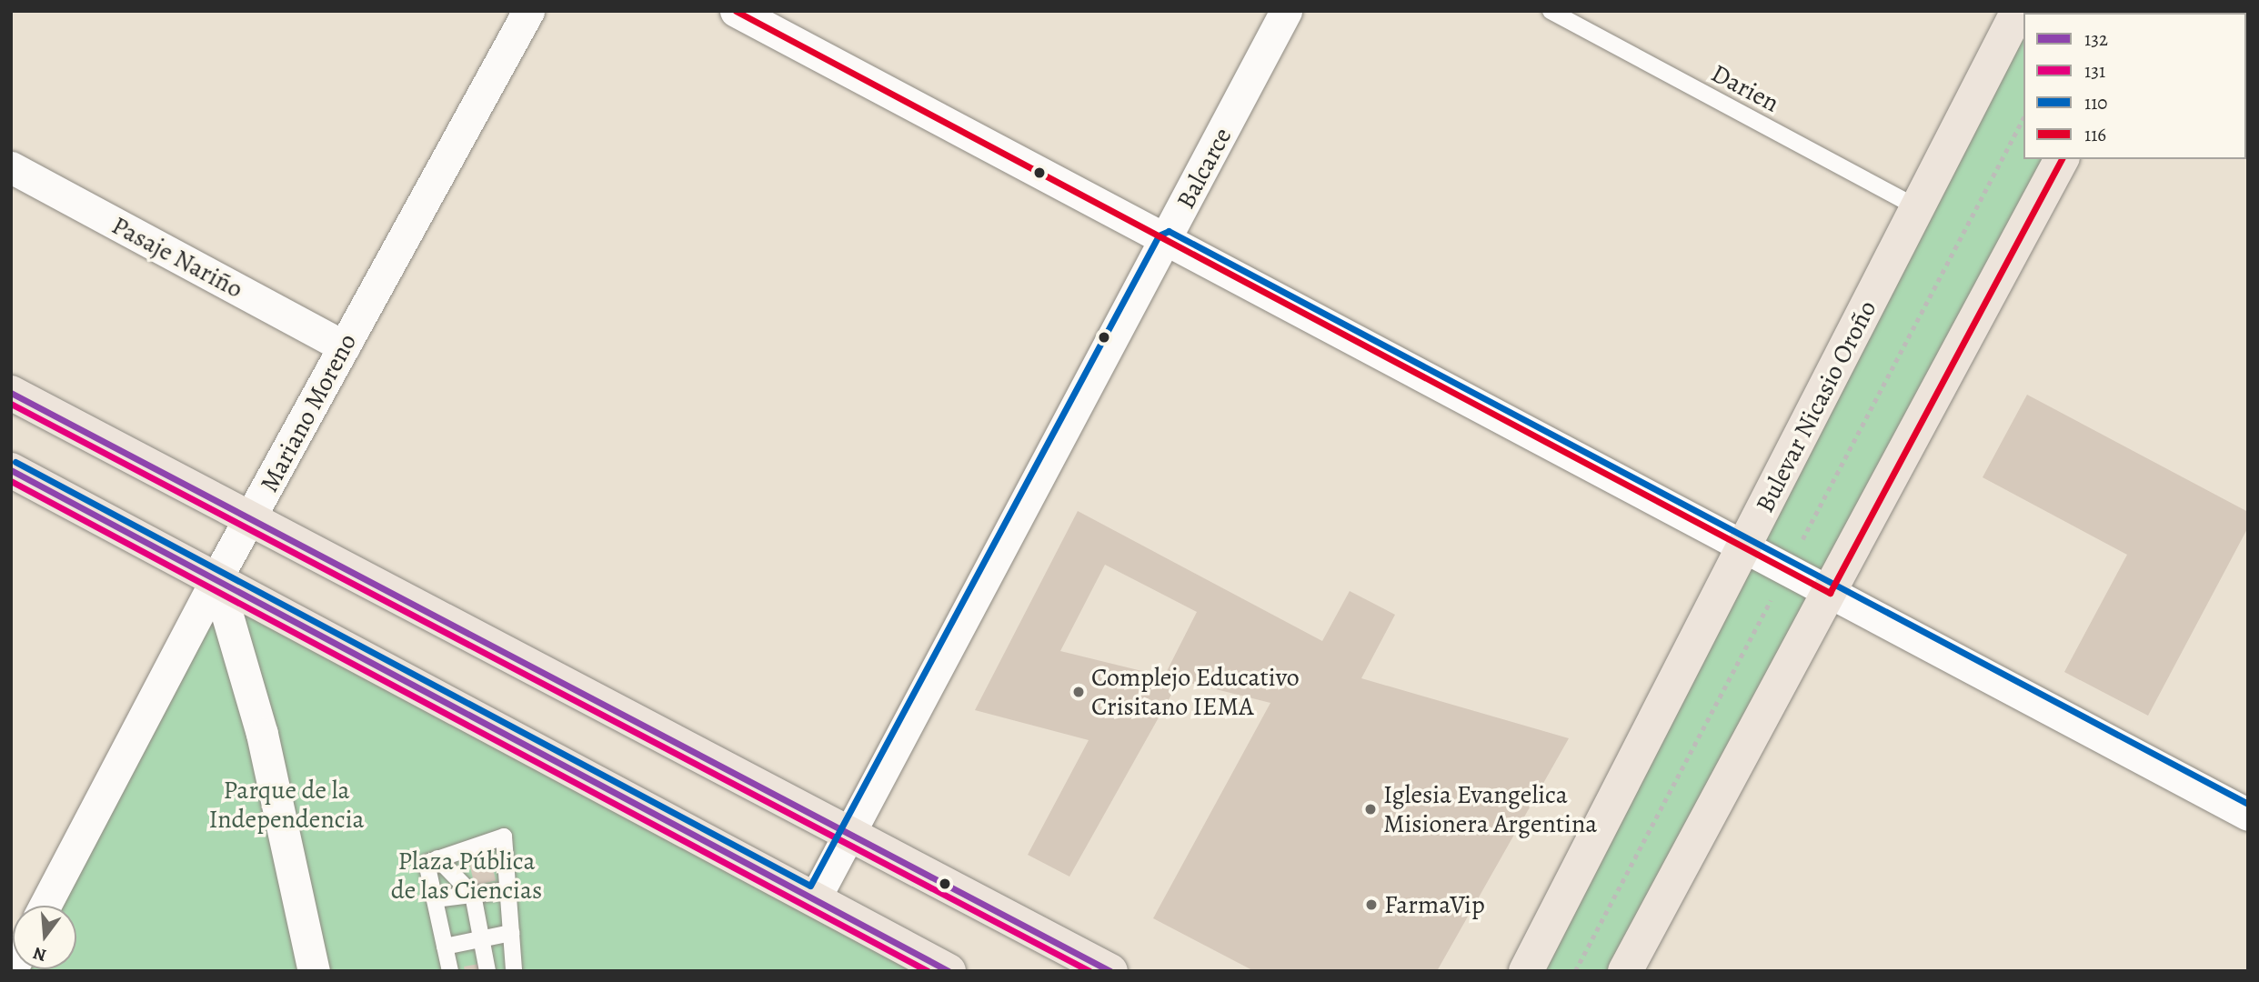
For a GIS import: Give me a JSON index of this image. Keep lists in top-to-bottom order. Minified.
{"streets":{"main road":["Bulevar Nicasio Oroño"],"street":["Balcarce","Pasaje Nariño","Mariano Moreno"],"lane":["Darien"]},"crossings":[["Darien","Bulevar Nicasio Oroño"],["Pasaje Nariño","Mariano Moreno"]],"parks":["Parque de la Independencia","Plaza Pública de las Ciencias"],"places":["Complejo Educativo Crisitano IEMA","Iglesia Evangelica Misionera Argentina","FarmaVip"],"lines":["transit line 116","transit line 110","transit line 132","transit line 131"],"legend":["132","131","110","116"],"north":"bottom"}
